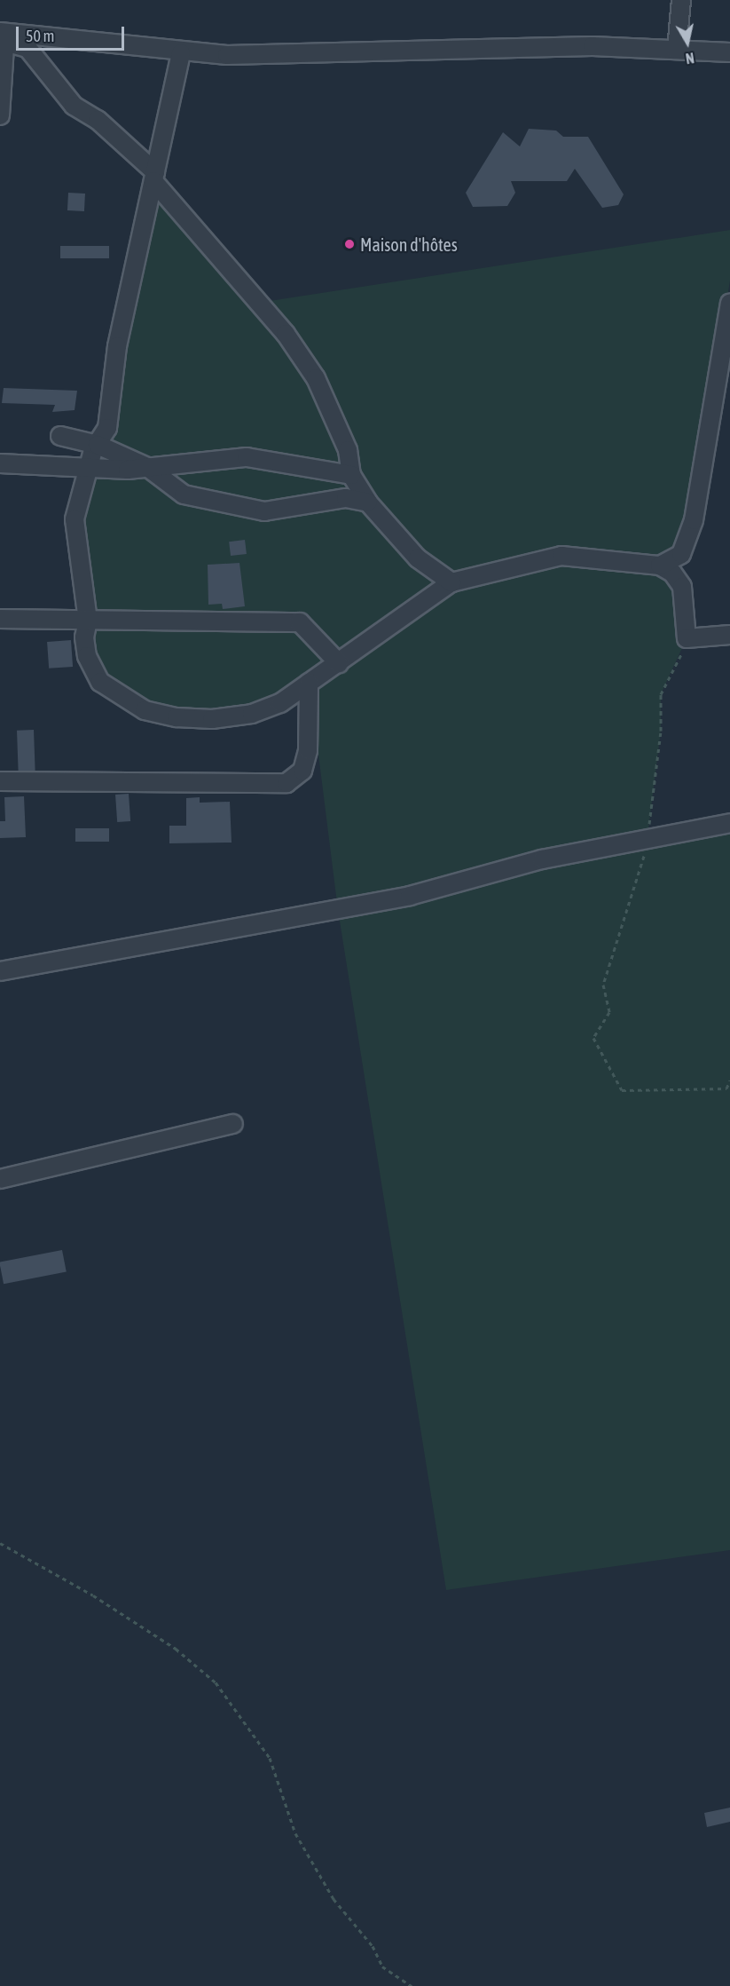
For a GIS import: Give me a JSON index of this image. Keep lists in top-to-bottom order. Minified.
{"places":["Maison d'hôtes"],"scale_bar":"50 m","north":"bottom"}
